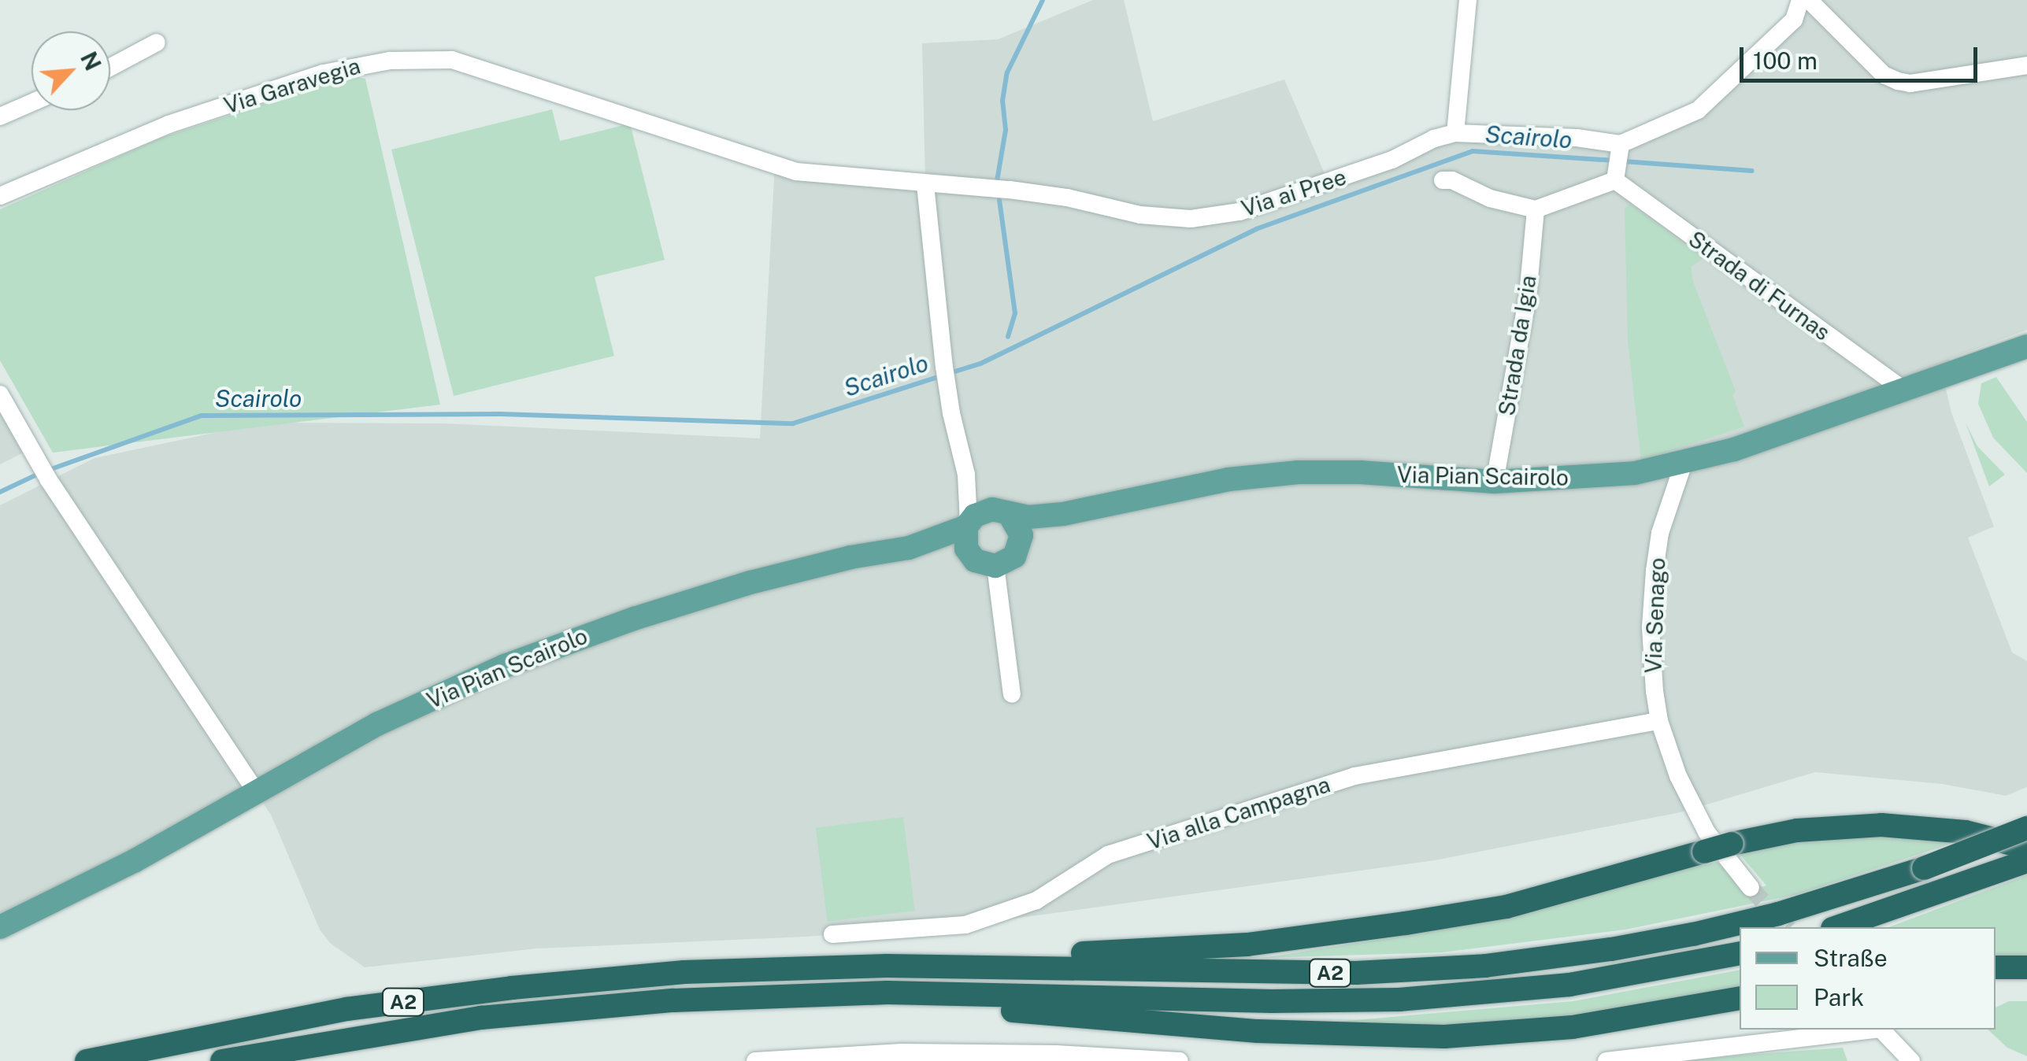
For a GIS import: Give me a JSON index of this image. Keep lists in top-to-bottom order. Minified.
{"streets":{"highway":["A2"],"main road":["Via Pian Scairolo"],"street":["Via Garavegia","Via ai Pree","Strada di Furnas","Strada da Igia","Via Senago","Via alla Campagna"]},"crossings":[["Via Garavegia","Via ai Pree"],["Strada di Furnas","Via Pian Scairolo"],["Strada da Igia","Via Pian Scairolo"],["Via Pian Scairolo","Via Senago"],["Via Senago","Via alla Campagna"]],"water":["Scairolo"],"legend":["Straße","Park"],"scale_bar":"100 m","north":"top right"}
